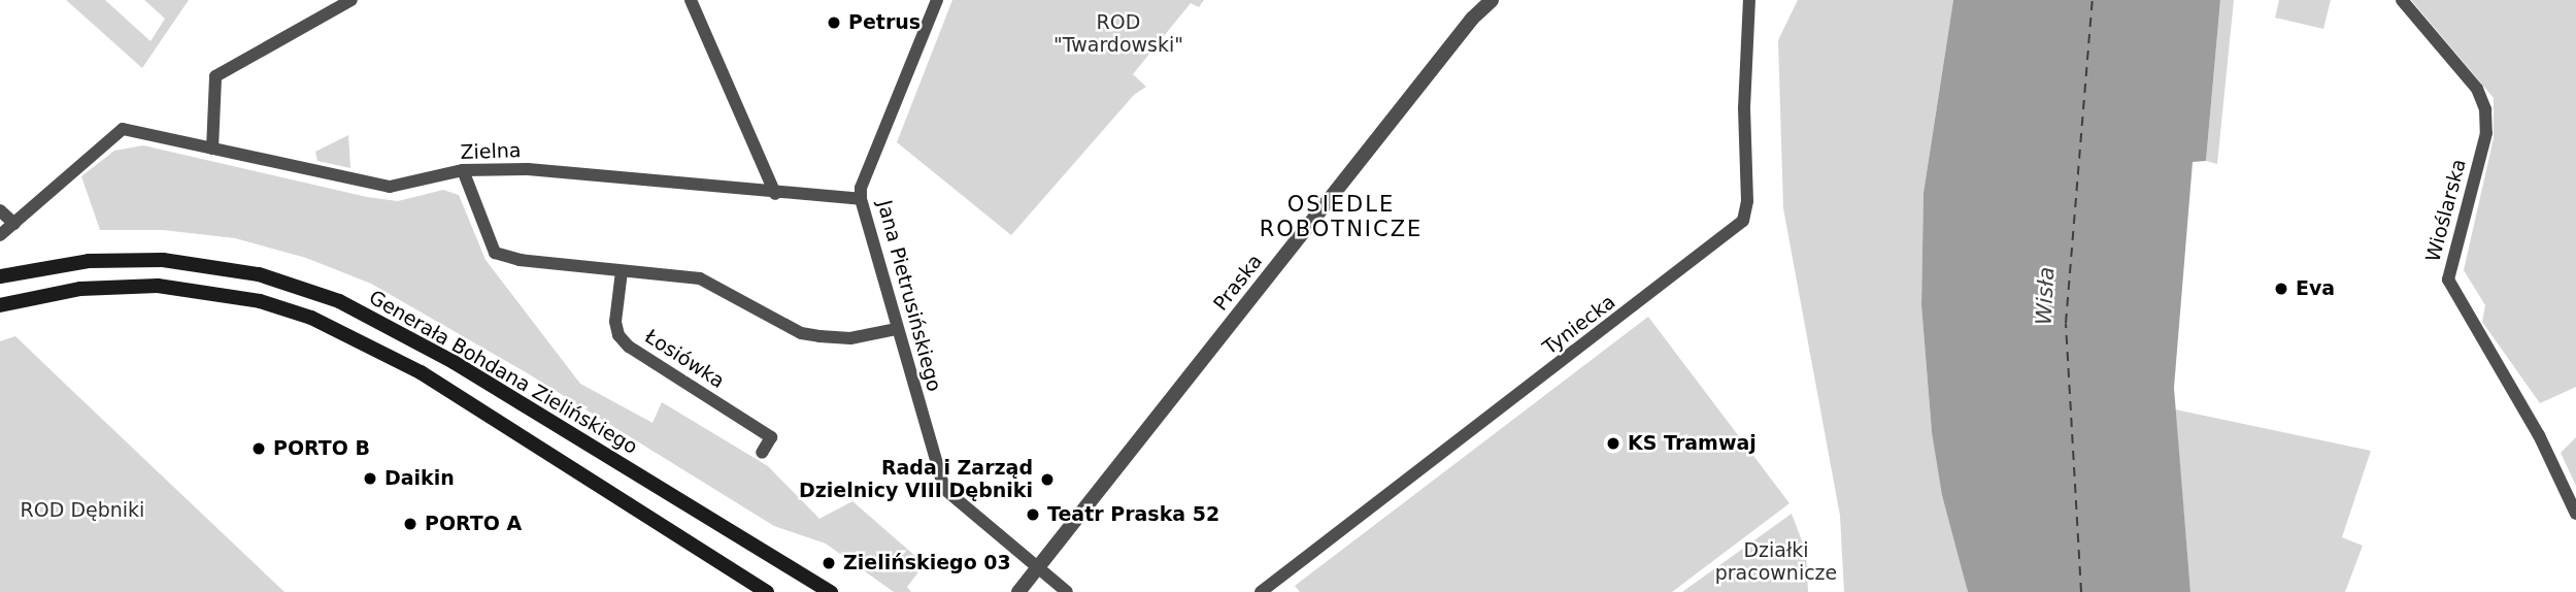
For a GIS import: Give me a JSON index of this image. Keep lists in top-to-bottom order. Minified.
{"streets":{"main road":["Generała Bohdana Zielińskiego"],"street":["Zielna","Wioślarska","Praska","Jana Pietrusińskiego","Tyniecka","Łosiówka"]},"crossings":[["Zielna","Jana Pietrusińskiego"],["Praska","Jana Pietrusińskiego"]],"districts":["OSIEDLE ROBOTNICZE"],"water":["Wisła"],"parks":["ROD \"Twardowski\"","ROD Dębniki","Działki pracownicze"],"places":["Petrus","Eva","KS Tramwaj","PORTO B","Daikin","Rada i Zarząd Dzielnicy VIII Dębniki","Teatr Praska 52","PORTO A","Zielińskiego 03"]}
